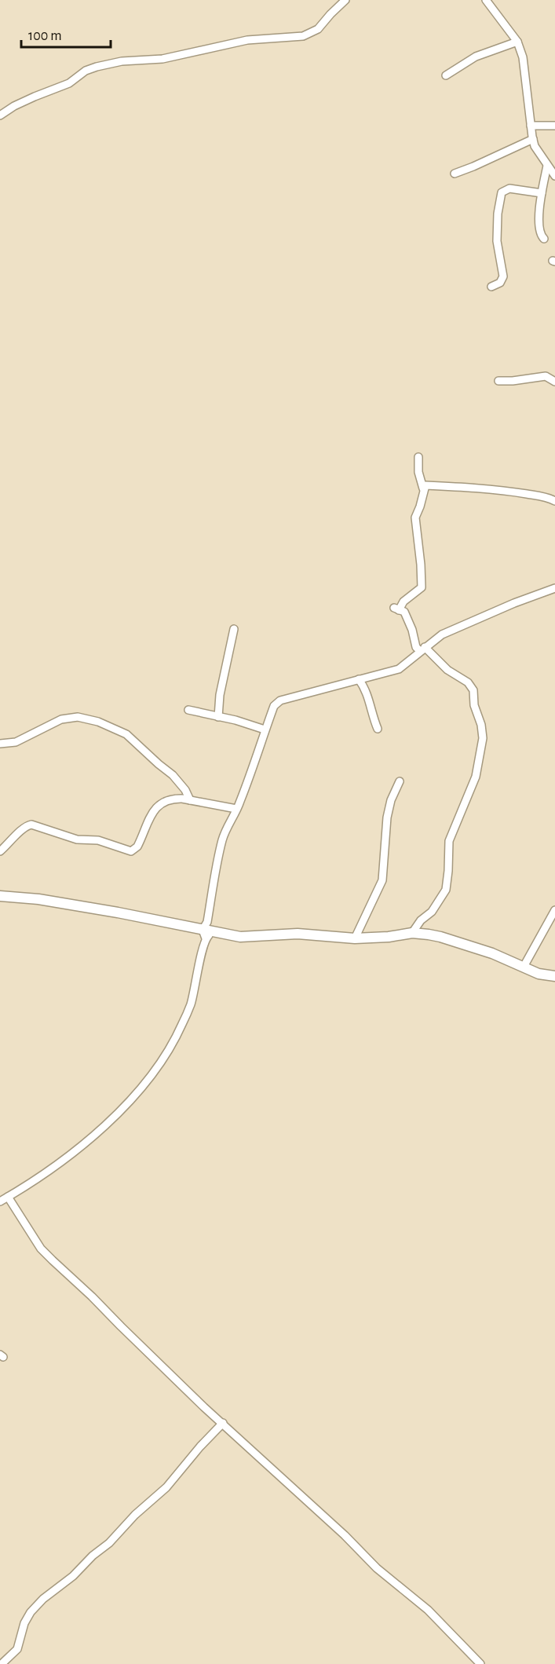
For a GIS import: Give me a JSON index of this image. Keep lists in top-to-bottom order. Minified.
{"scale_bar":"100 m"}
